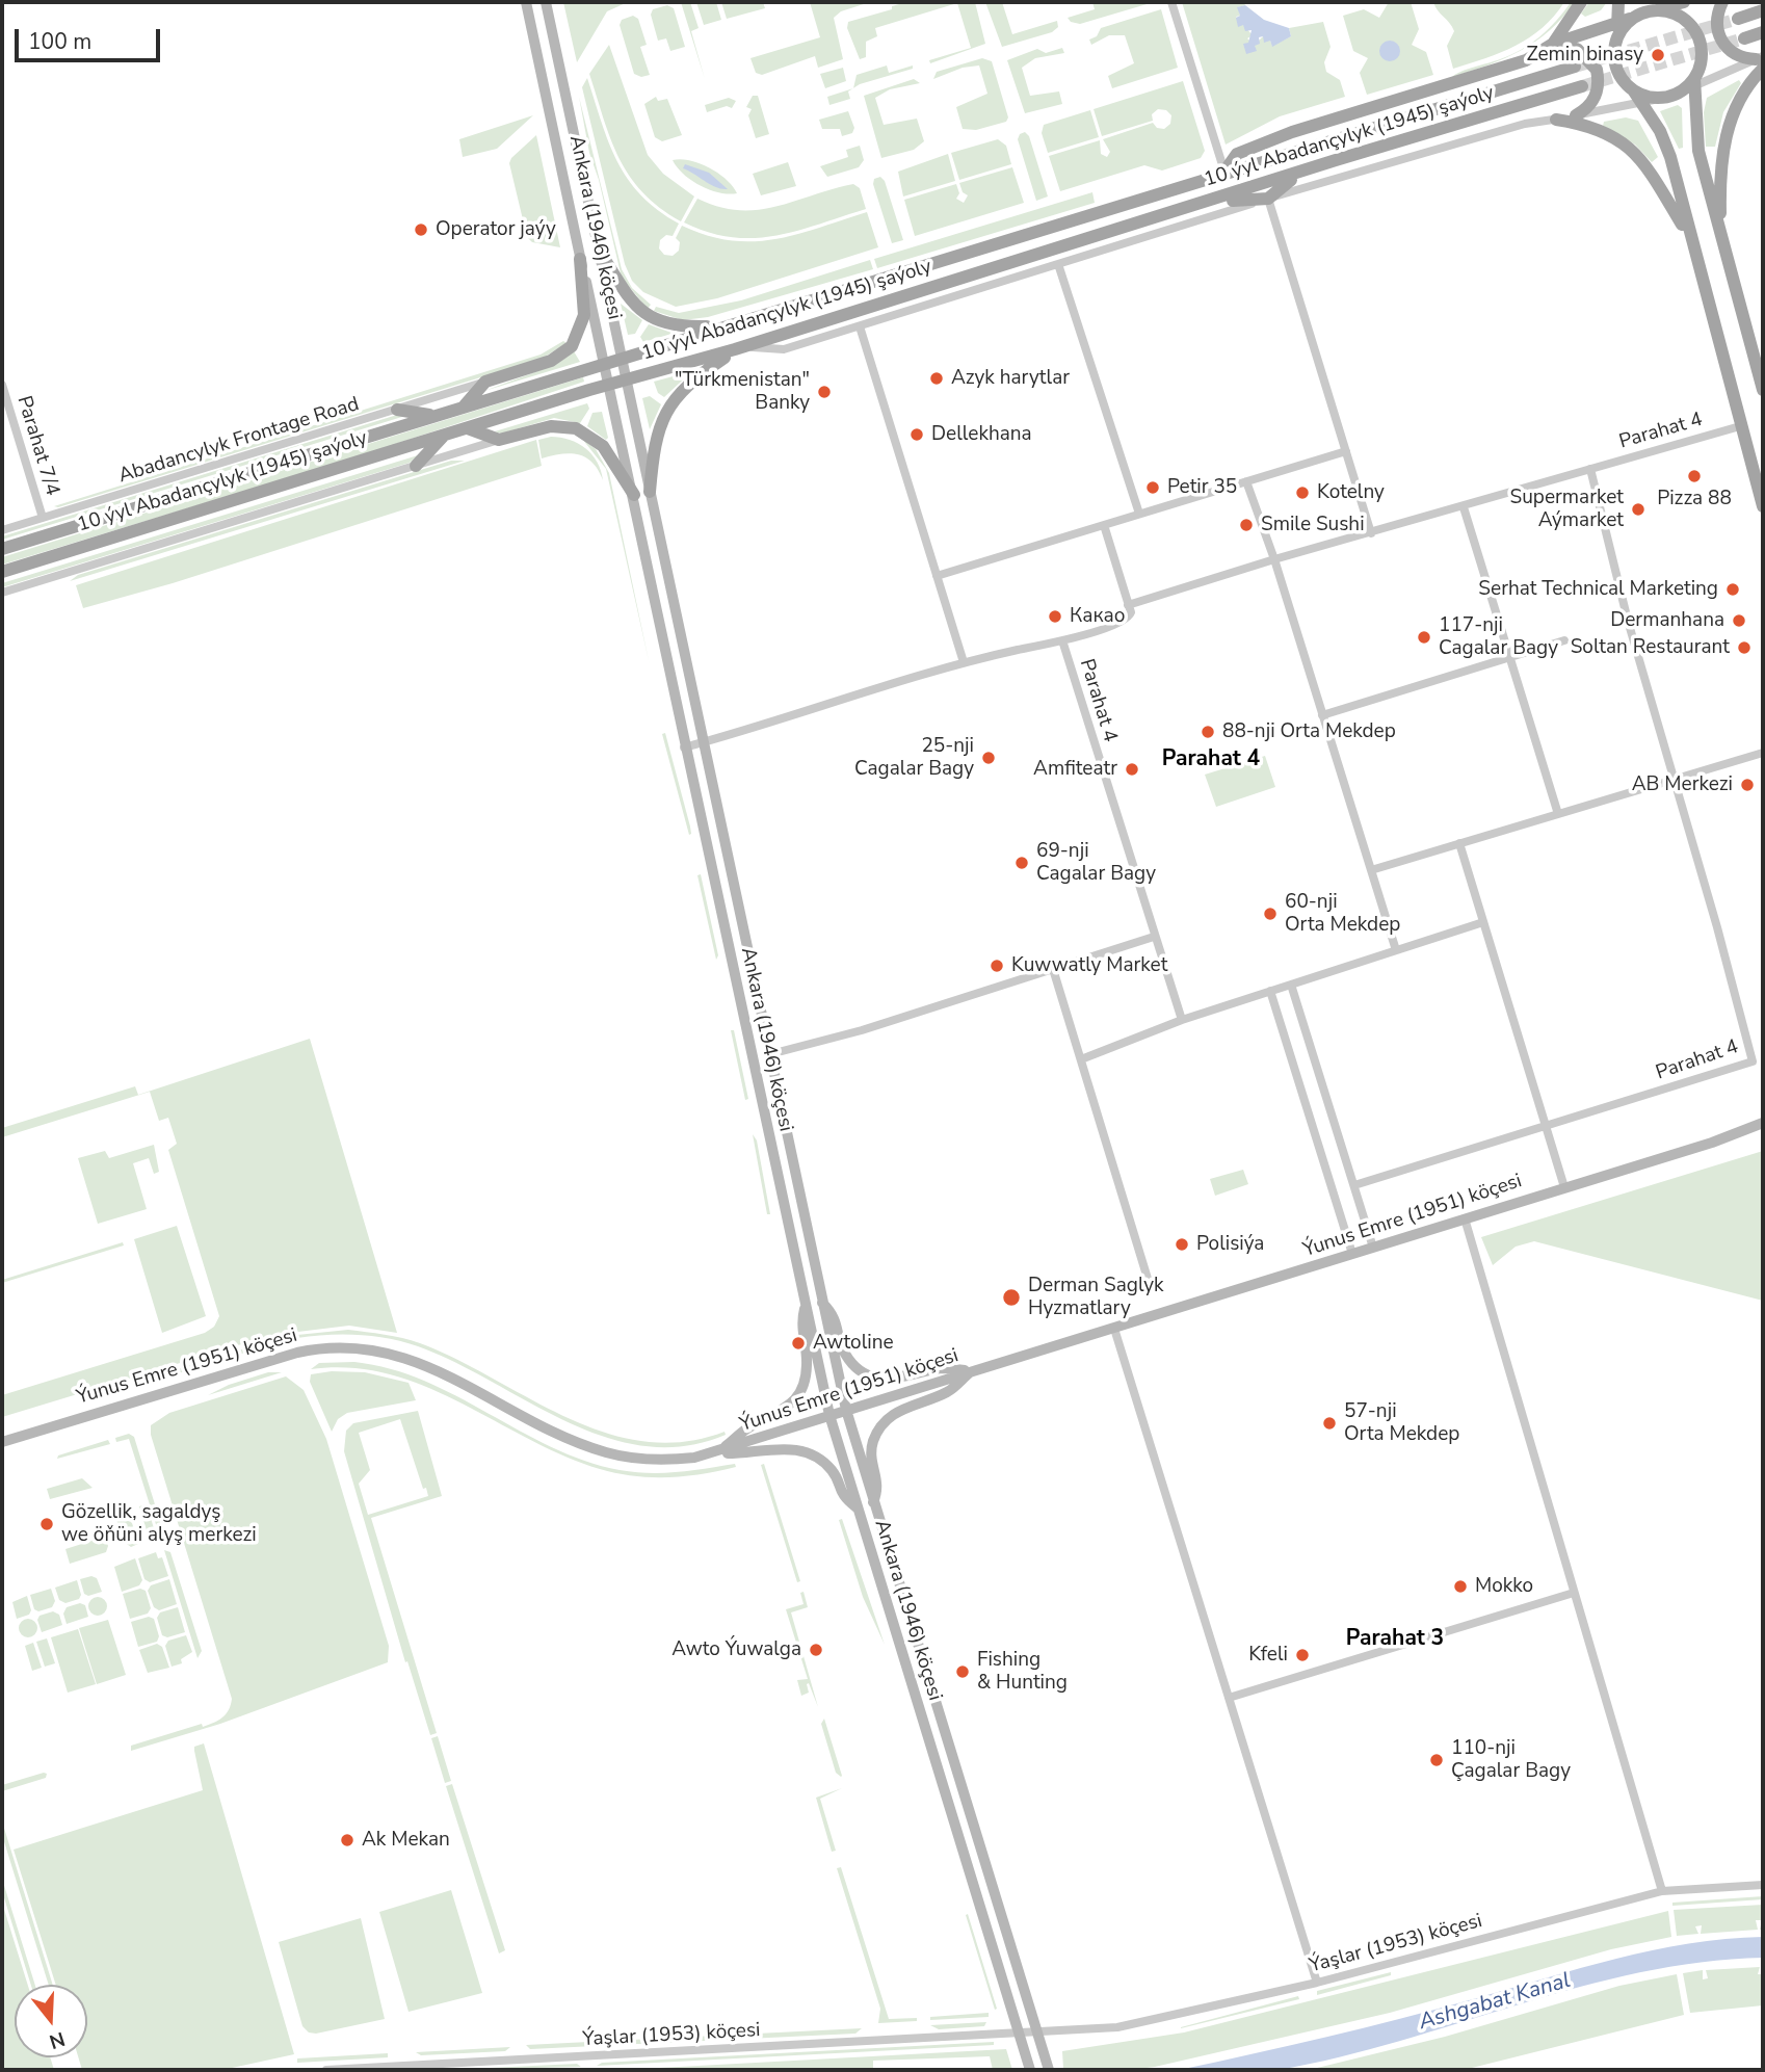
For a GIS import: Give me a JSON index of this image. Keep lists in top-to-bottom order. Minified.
{"streets":{"main road":["10 ýyl Abadançylyk (1945) şaýoly","Ankara (1946) köçesi","Ýunus Emre (1951) köçesi"],"street":["Parahat 4","Abadancylyk Frontage Road","Parahat 7/4","Ýaşlar (1953) köçesi"]},"crossings":[["10 ýyl Abadançylyk (1945) şaýoly","Ankara (1946) köçesi"],["Ankara (1946) köçesi","Parahat 4"],["Ankara (1946) köçesi","Ýunus Emre (1951) köçesi"],["Ankara (1946) köçesi","Ýaşlar (1953) köçesi"],["Abadancylyk Frontage Road","Parahat 7/4"]],"districts":["Parahat 4","Parahat 3"],"water":["Ashgabat Kanal"],"places":["Zemin binasy","Operator jaýy","Azyk harytlar","\"Türkmenistan\" Banky","Dellekhana","Pizza 88","Petir 35","Kotelny","Supermarket Aýmarket","Smile Sushi","Serhat Technical Marketing","Какао","Dermanhana","117-nji Cagalar Bagy","Soltan Restaurant","88-nji Orta Mekdep","25-nji Cagalar Bagy","Amfiteatr","AB Merkezi","69-nji Cagalar Bagy","60-nji Orta Mekdep","Kuwwatly Market","Polisiýa","Derman Saglyk Hyzmatlary","Awtoline","57-nji Orta Mekdep","Gözellik, sagaldyş we öňüni alyş merkezi","Mokko","Awto Ýuwalga","Kfeli","Fishing & Hunting","110-nji Çagalar Bagy","Ak Mekan"],"scale_bar":"100 m","north":"bottom"}
